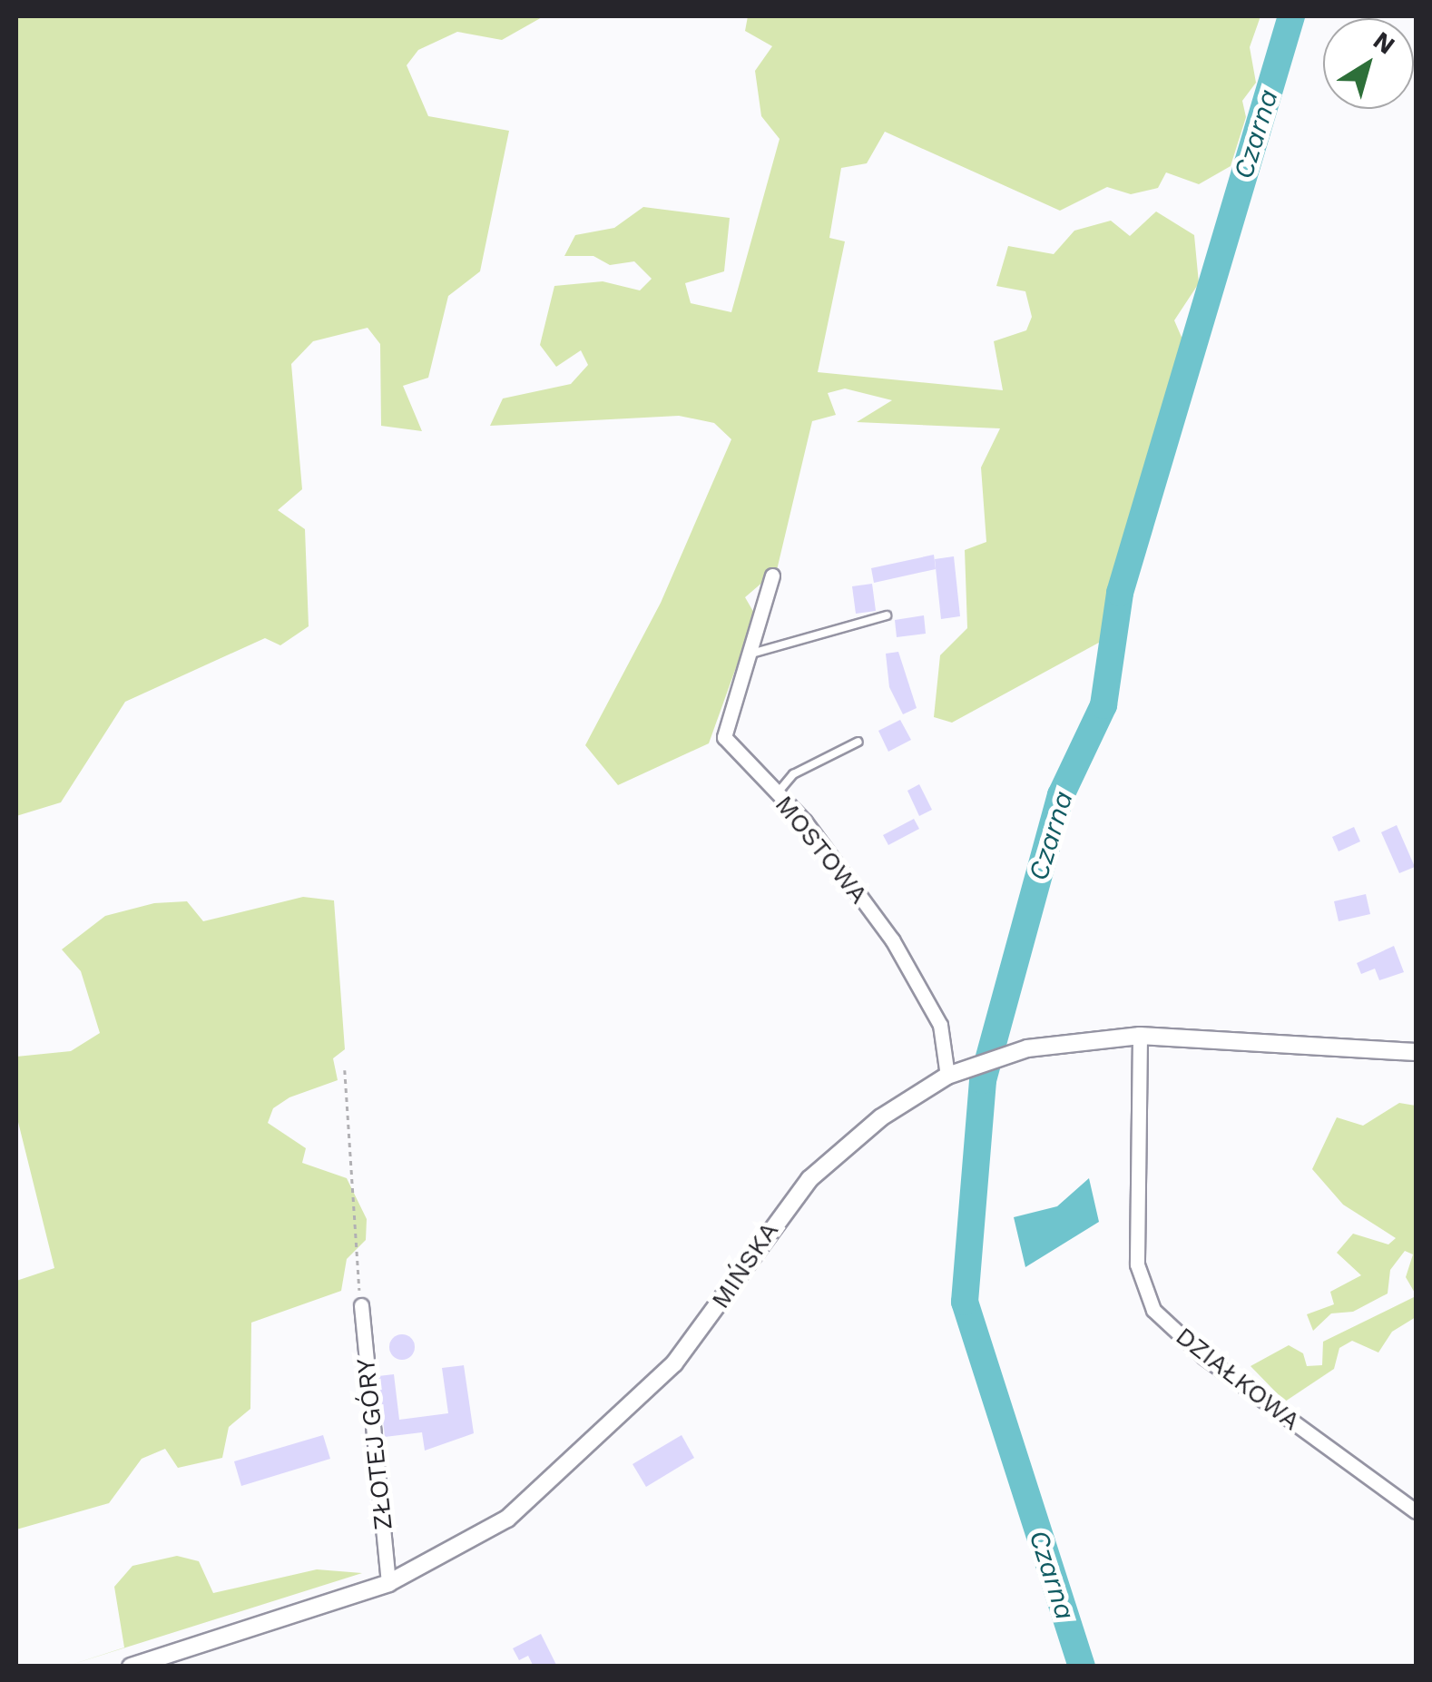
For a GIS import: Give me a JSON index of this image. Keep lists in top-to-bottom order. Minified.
{"streets":{"street":["MOSTOWA","MIŃSKA","DZIAŁKOWA","ZŁOTEJ GÓRY"]},"crossings":[["MOSTOWA","MIŃSKA"],["MIŃSKA","DZIAŁKOWA"],["MIŃSKA","ZŁOTEJ GÓRY"]],"water":["Czarna"],"north":"top right"}
